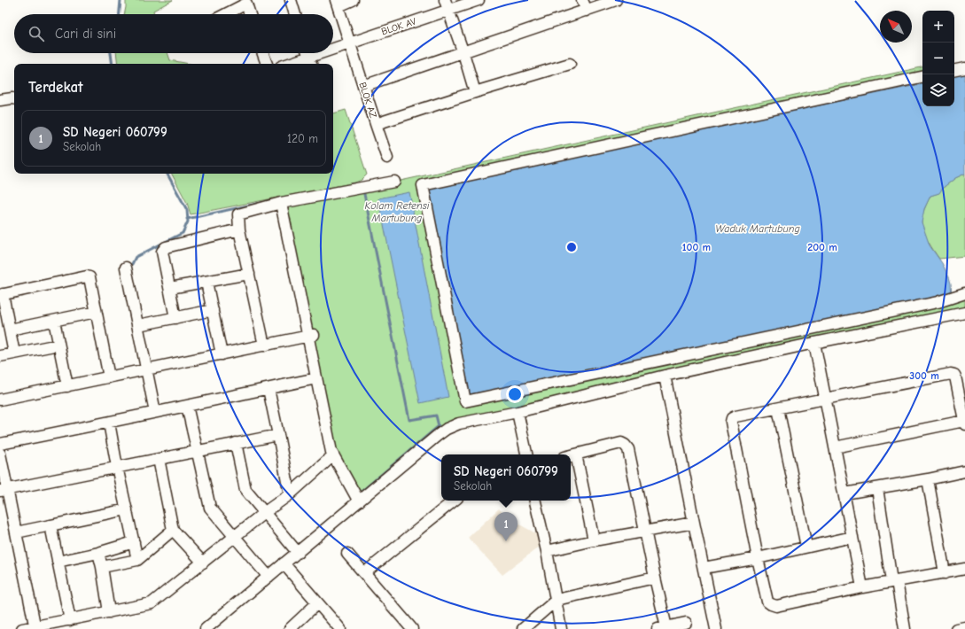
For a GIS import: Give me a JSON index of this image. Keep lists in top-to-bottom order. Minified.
{"streets":{"street":["BLOK AV","BLOK AZ"]},"crossings":[["BLOK AV","BLOK AZ"]],"water":["Kolam Retensi Martubung","Waduk Martubung"],"north":"top left","page":{"map_buttons":["+","−"],"search":"Cari di sini","heading":"Terdekat","list":[{"mark":"1","name":"SD Negeri 060799","note":"Sekolah","value":"120 m"}],"popup":["SD Negeri 060799","Sekolah"],"pins":"1"},"rings":["100 m","200 m","300 m"]}
